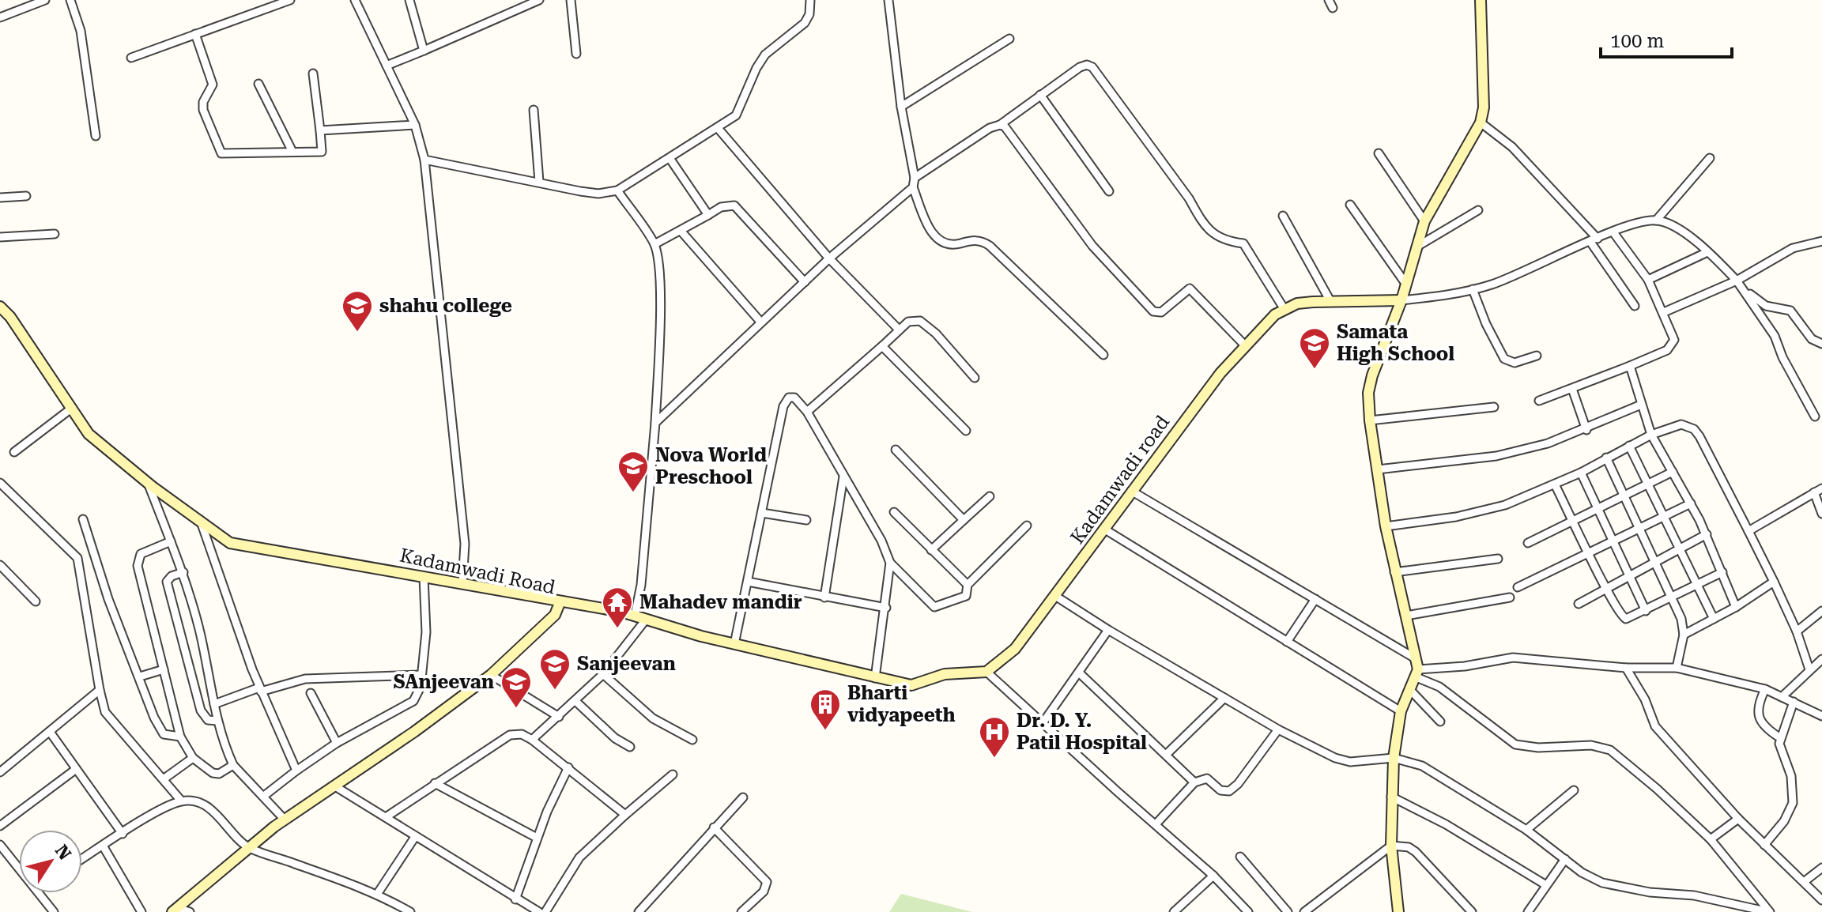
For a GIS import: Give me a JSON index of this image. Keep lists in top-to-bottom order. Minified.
{"streets":{"street":["Kadamwadi road","Kadamwadi Road"]},"crossings":[["Kadamwadi road","Kadamwadi Road"]],"places":{"school or university":["shahu college","Samata High School","Nova World Preschool","Sanjeevan","SAnjeevan"],"temple":["Mahadev mandir"],"building":["Bharti vidyapeeth"],"hospital":["Dr. D. Y. Patil Hospital"]},"scale_bar":"100 m","north":"top right"}
